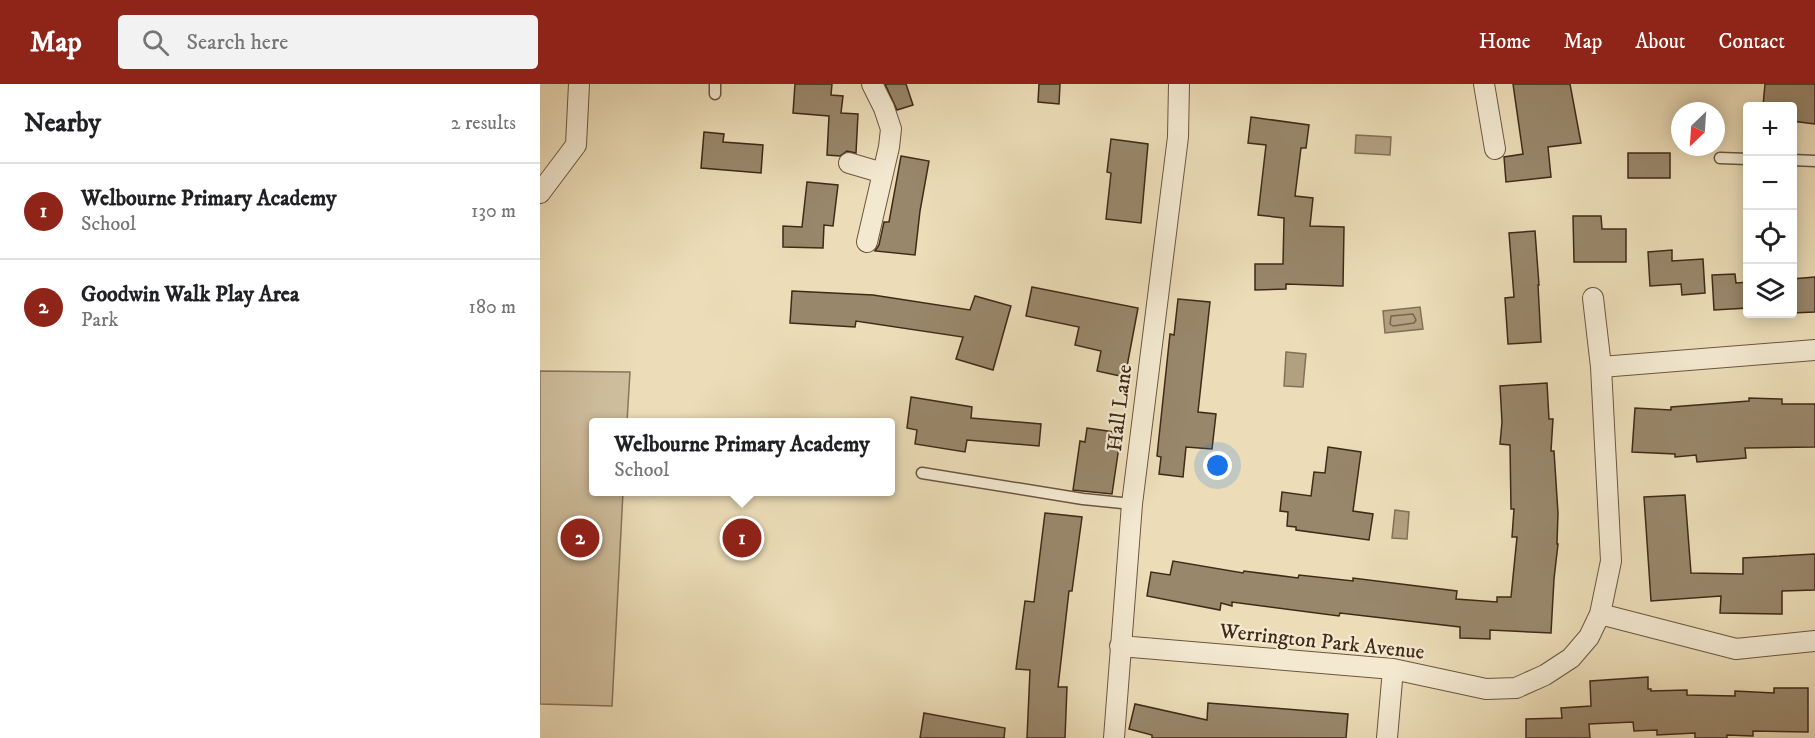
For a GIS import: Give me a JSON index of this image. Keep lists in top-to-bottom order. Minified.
{"streets":{"street":["Hall Lane","Werrington Park Avenue"]},"crossings":[["Hall Lane","Werrington Park Avenue"]],"north":"bottom left","page":{"header":"Map","search":"Search here","nav":["Home","Map","About","Contact"],"heading":["Nearby","2 results"],"map_buttons":["+","−"],"list":[{"mark":"1","name":"Welbourne Primary Academy","note":"School","value":"130 m"},{"mark":"2","name":"Goodwin Walk Play Area","note":"Park","value":"180 m"}],"popup":["Welbourne Primary Academy","School"],"pins":["1","2"]}}
